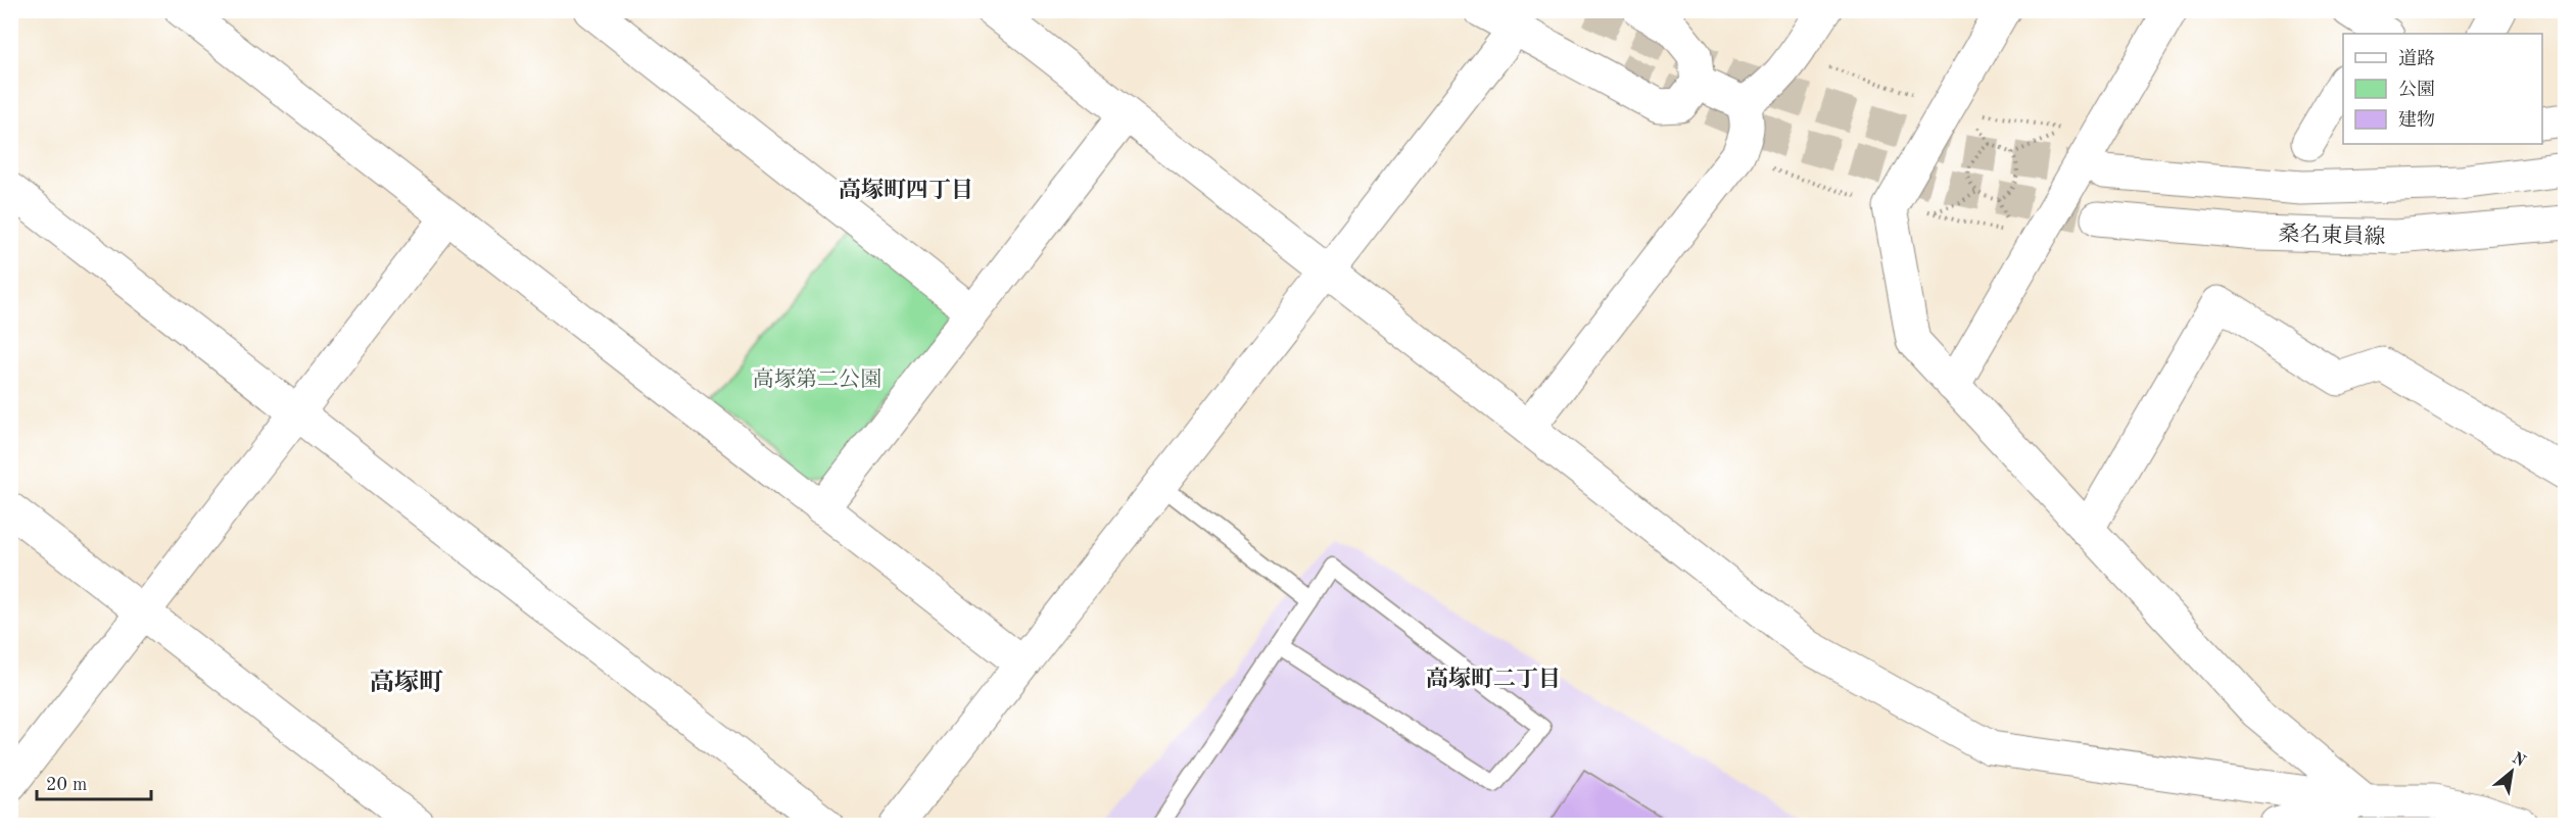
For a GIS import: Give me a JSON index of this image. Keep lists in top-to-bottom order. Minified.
{"streets":{"street":["桑名東員線"]},"districts":["高塚町四丁目","高塚町二丁目","高塚町"],"parks":["高塚第二公園"],"legend":["道路","公園","建物"],"scale_bar":"20 m","north":"top right"}
